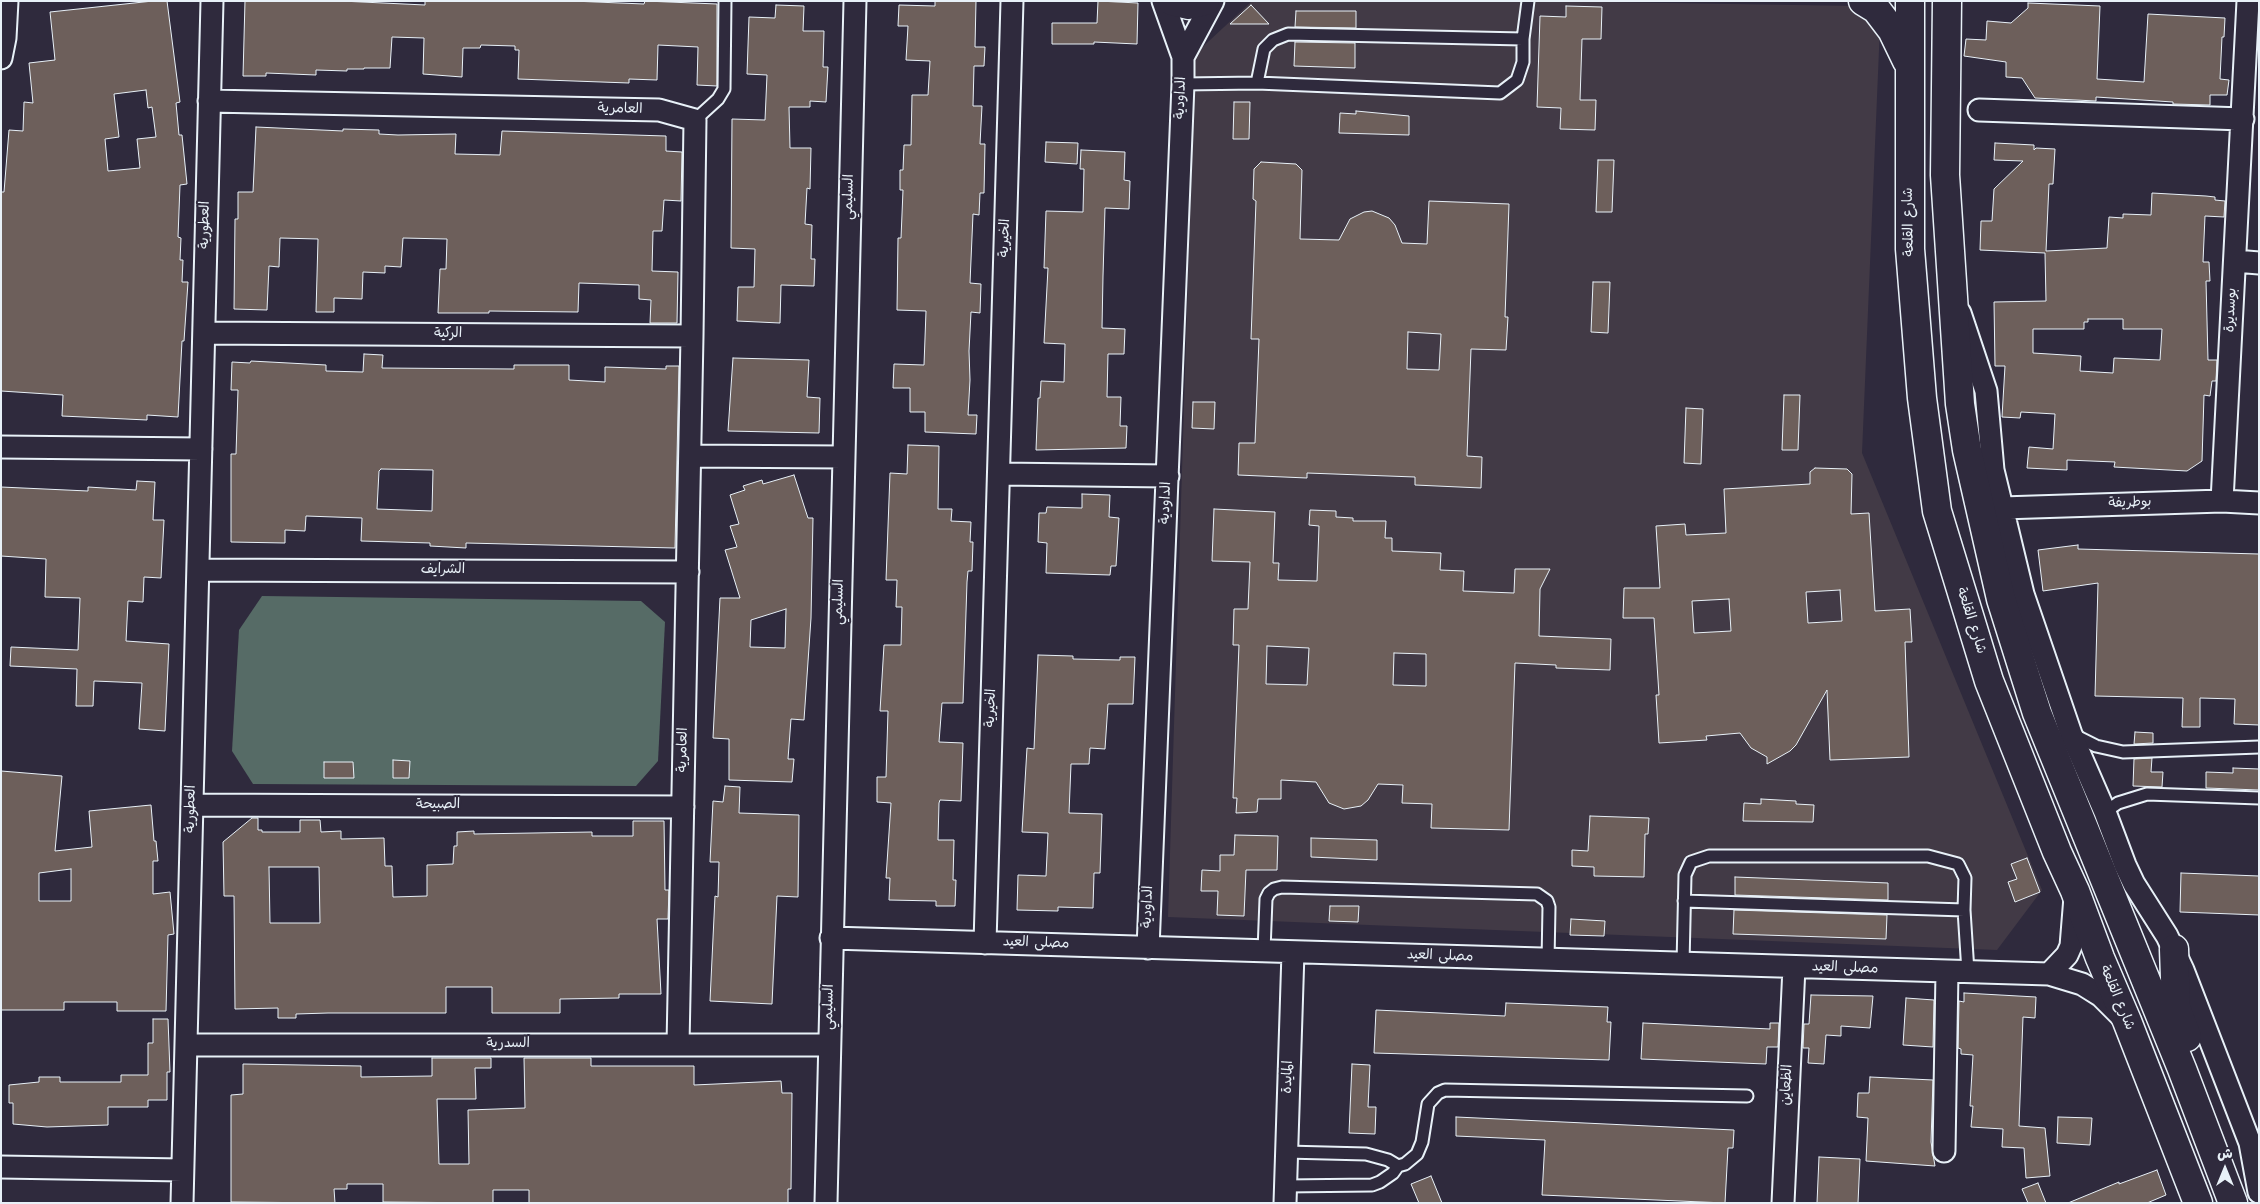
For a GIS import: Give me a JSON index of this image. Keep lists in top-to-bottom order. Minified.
{"streets":{"main road":["شارع القلعة"],"street":["الداودية","العامرية","السليمي","العطورية","الخيرية","بوسديرة","الركية","بوطريفة","الشرايف","الصبيحة","مصلى العيد","السدرية","المايدة","الظعاين"]},"crossings":[["الداودية","مصلى العيد"],["العامرية","العطورية"],["العامرية","الركية"],["العامرية","الشرايف"],["العامرية","الصبيحة"],["العامرية","السدرية"],["السليمي","مصلى العيد"],["السليمي","السدرية"],["شارع القلعة","مصلى العيد"],["العطورية","الركية"],["العطورية","الشرايف"],["العطورية","الصبيحة"],["العطورية","السدرية"],["الخيرية","مصلى العيد"],["بوسديرة","بوطريفة"],["مصلى العيد","المايدة"],["مصلى العيد","الظعاين"]],"north":"top"}
